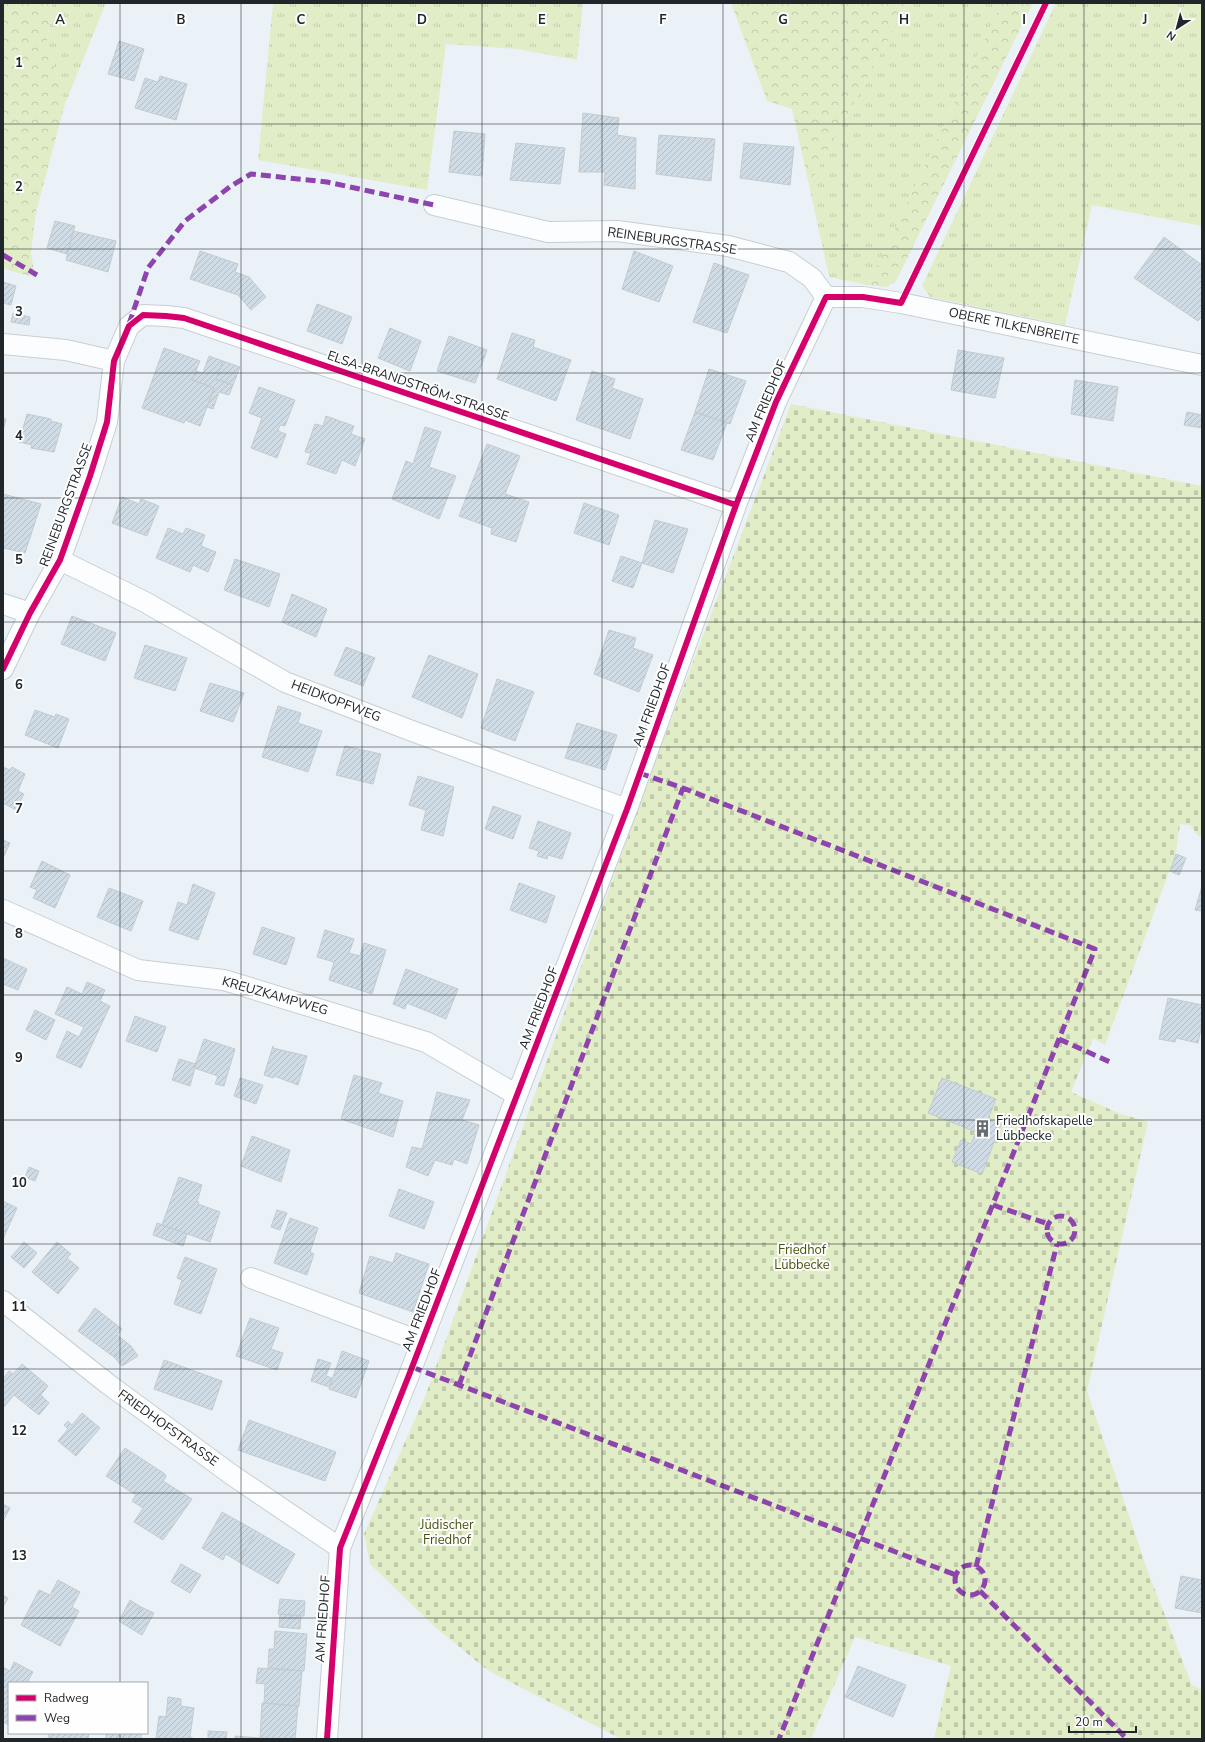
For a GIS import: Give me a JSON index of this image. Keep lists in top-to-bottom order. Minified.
{"streets":{"street":["REINEBURGSTRASSE","OBERE TILKENBREITE","ELSA-BRANDSTRÖM-STRASSE","AM FRIEDHOF","HEIDKOPFWEG","KREUZKAMPWEG","FRIEDHOFSTRASSE"]},"crossings":[["REINEBURGSTRASSE","OBERE TILKENBREITE"],["REINEBURGSTRASSE","ELSA-BRANDSTRÖM-STRASSE"],["REINEBURGSTRASSE","AM FRIEDHOF"],["REINEBURGSTRASSE","HEIDKOPFWEG"],["OBERE TILKENBREITE","AM FRIEDHOF"],["ELSA-BRANDSTRÖM-STRASSE","AM FRIEDHOF"],["AM FRIEDHOF","HEIDKOPFWEG"],["AM FRIEDHOF","KREUZKAMPWEG"],["AM FRIEDHOF","FRIEDHOFSTRASSE"]],"parks":["Friedhof Lübbecke","Jüdischer Friedhof"],"places":{"building":["Friedhofskapelle Lübbecke"]},"legend":["Radweg","Weg"],"scale_bar":"20 m","north":"bottom left","grid":{"columns":["A","B","C","D","E","F","G","H","I","J"],"rows":["1","2","3","4","5","6","7","8","9","10","11","12","13"]}}
